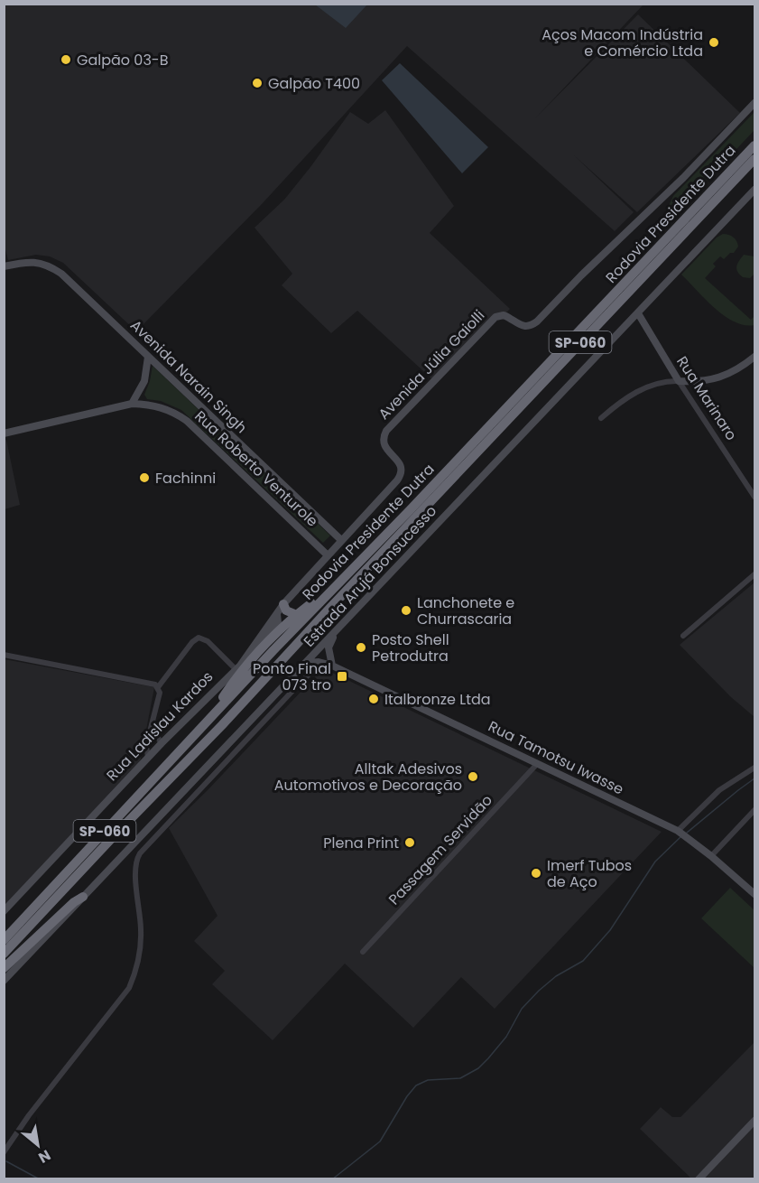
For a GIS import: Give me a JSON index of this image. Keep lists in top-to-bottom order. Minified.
{"streets":{"highway":["Rodovia Presidente Dutra","SP-060"],"street":["Avenida Júlia Gaiolli","Avenida Narain Singh","Rua Marinaro","Rua Roberto Venturole","Estrada Arujá Bonsucesso","Rua Ladislau Kardos","Rua Tamotsu Iwasse","Passagem Servidão"]},"crossings":[["Avenida Júlia Gaiolli","Avenida Narain Singh"],["Avenida Júlia Gaiolli","Rua Roberto Venturole"],["Rua Marinaro","Estrada Arujá Bonsucesso"],["Estrada Arujá Bonsucesso","Rua Tamotsu Iwasse"],["Rua Tamotsu Iwasse","Passagem Servidão"]],"places":{"other":["Aços Macom Indústria e Comércio Ltda","Galpão 03-B","Galpão T400","Fachinni","Lanchonete e Churrascaria","Posto Shell Petrodutra","Italbronze Ltda","Alltak Adesivos Automotivos e Decoração","Plena Print","Imerf Tubos de Aço"],"transit":["Ponto Final 073 tro"]},"north":"bottom right"}
